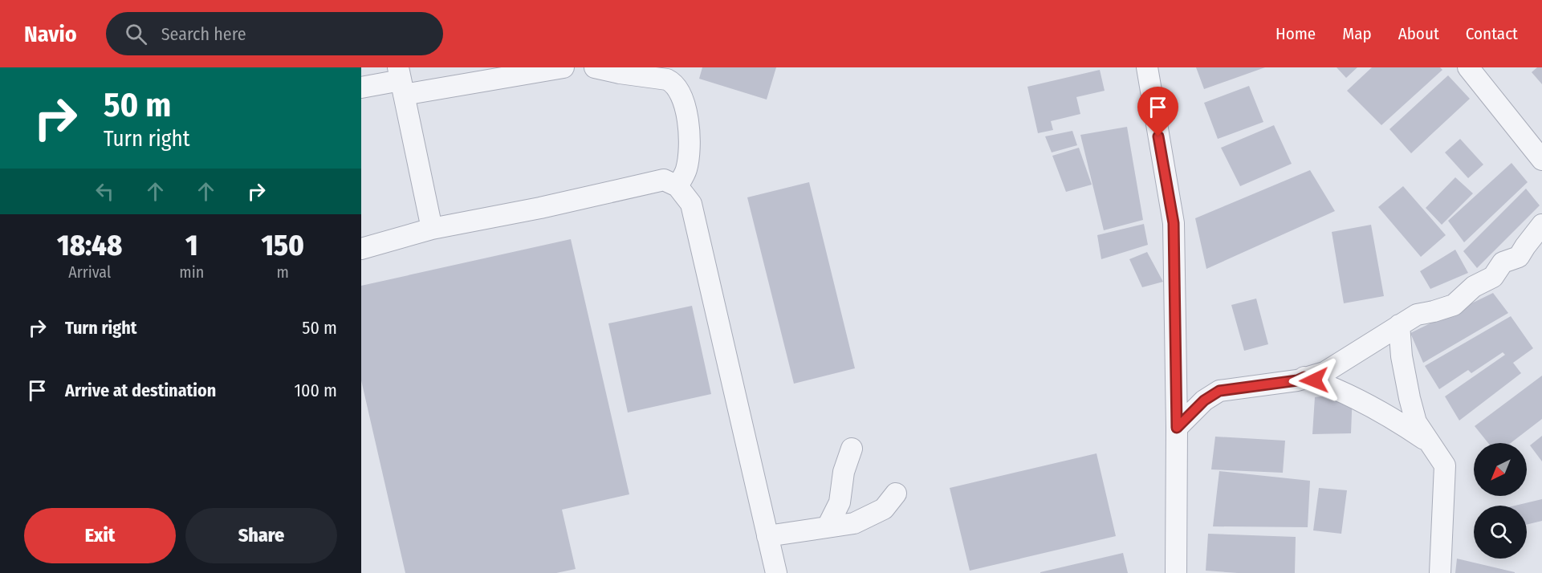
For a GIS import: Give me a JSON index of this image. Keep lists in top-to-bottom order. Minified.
{"north":"bottom left","page":{"header":"Navio","search":"Search here","nav":["Home","Map","About","Contact"],"turn":["50 m","Turn right"],"eta":["18:48","Arrival","1","min","150","m"],"list":[{"name":"Turn right","value":"50 m"},{"name":"Arrive at destination","value":"100 m"}],"buttons":["Exit","Share"]}}
